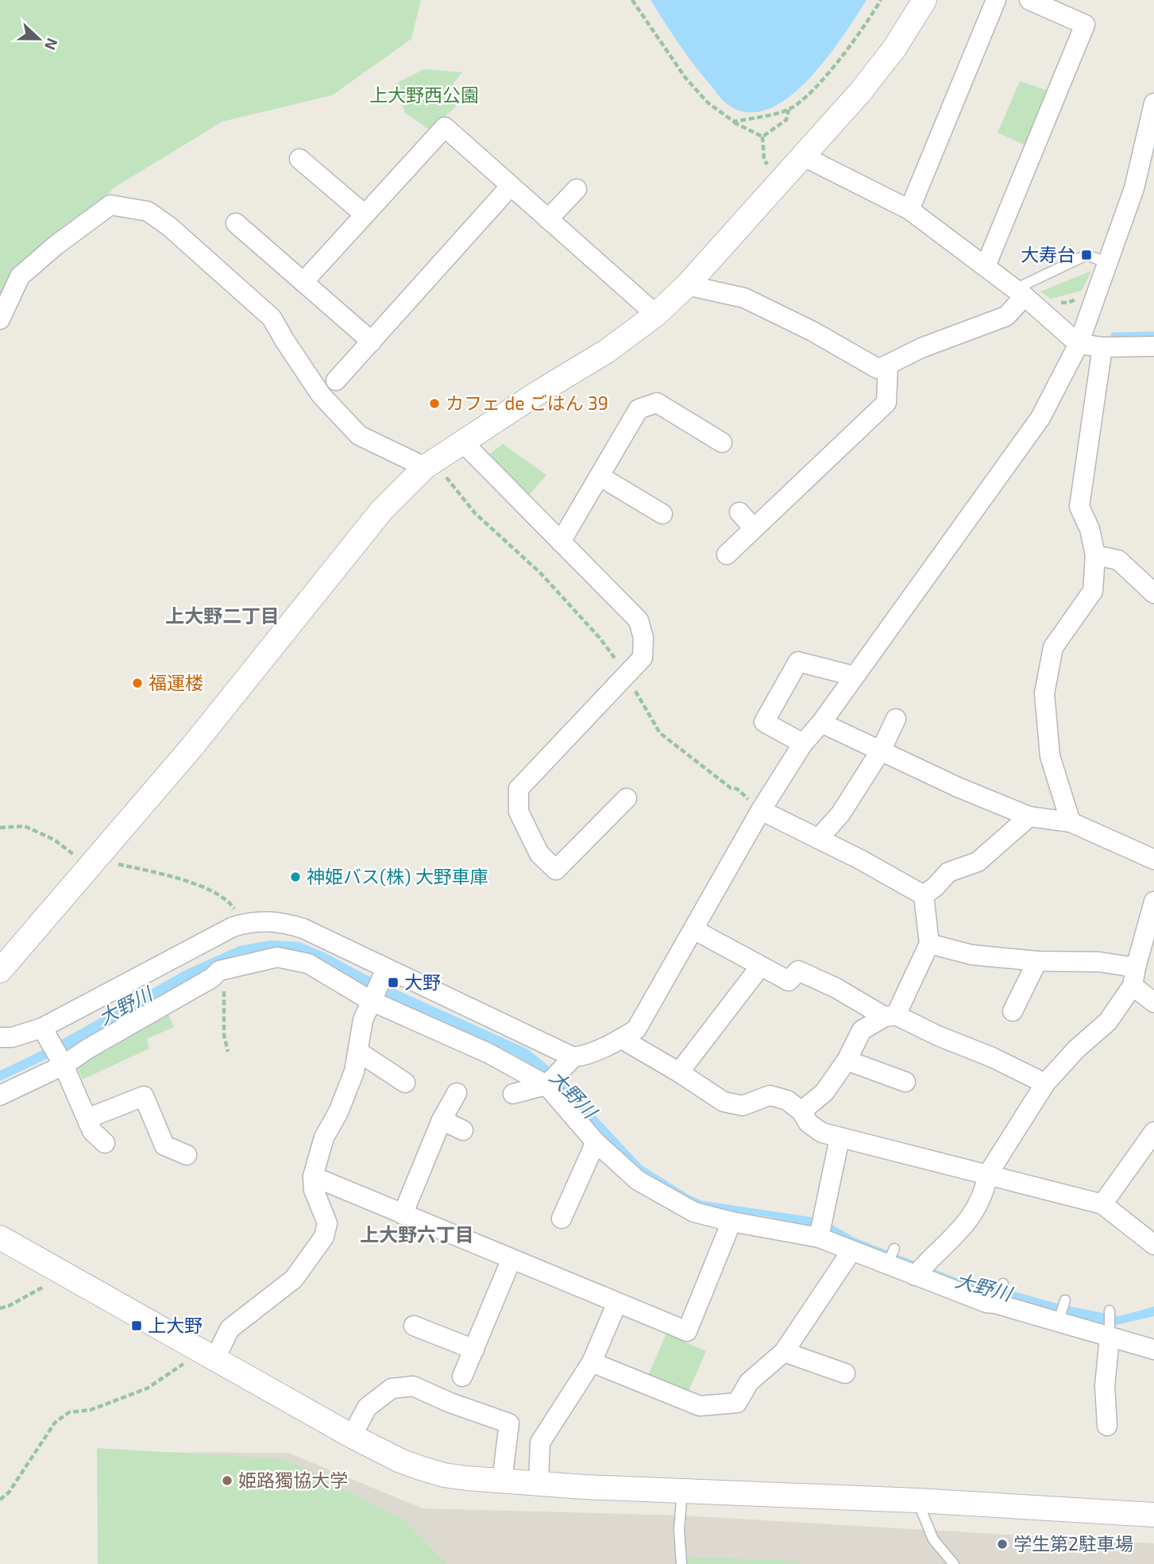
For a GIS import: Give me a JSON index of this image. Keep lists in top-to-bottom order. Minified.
{"districts":["上大野二丁目","上大野六丁目"],"water":["大野川"],"parks":["上大野西公園"],"places":{"transit":["大寿台","大野","上大野"],"other":["カフェ de ごはん 39","福運楼","神姫バス(株) 大野車庫","姫路獨協大学","学生第2駐車場"]},"north":"right"}
